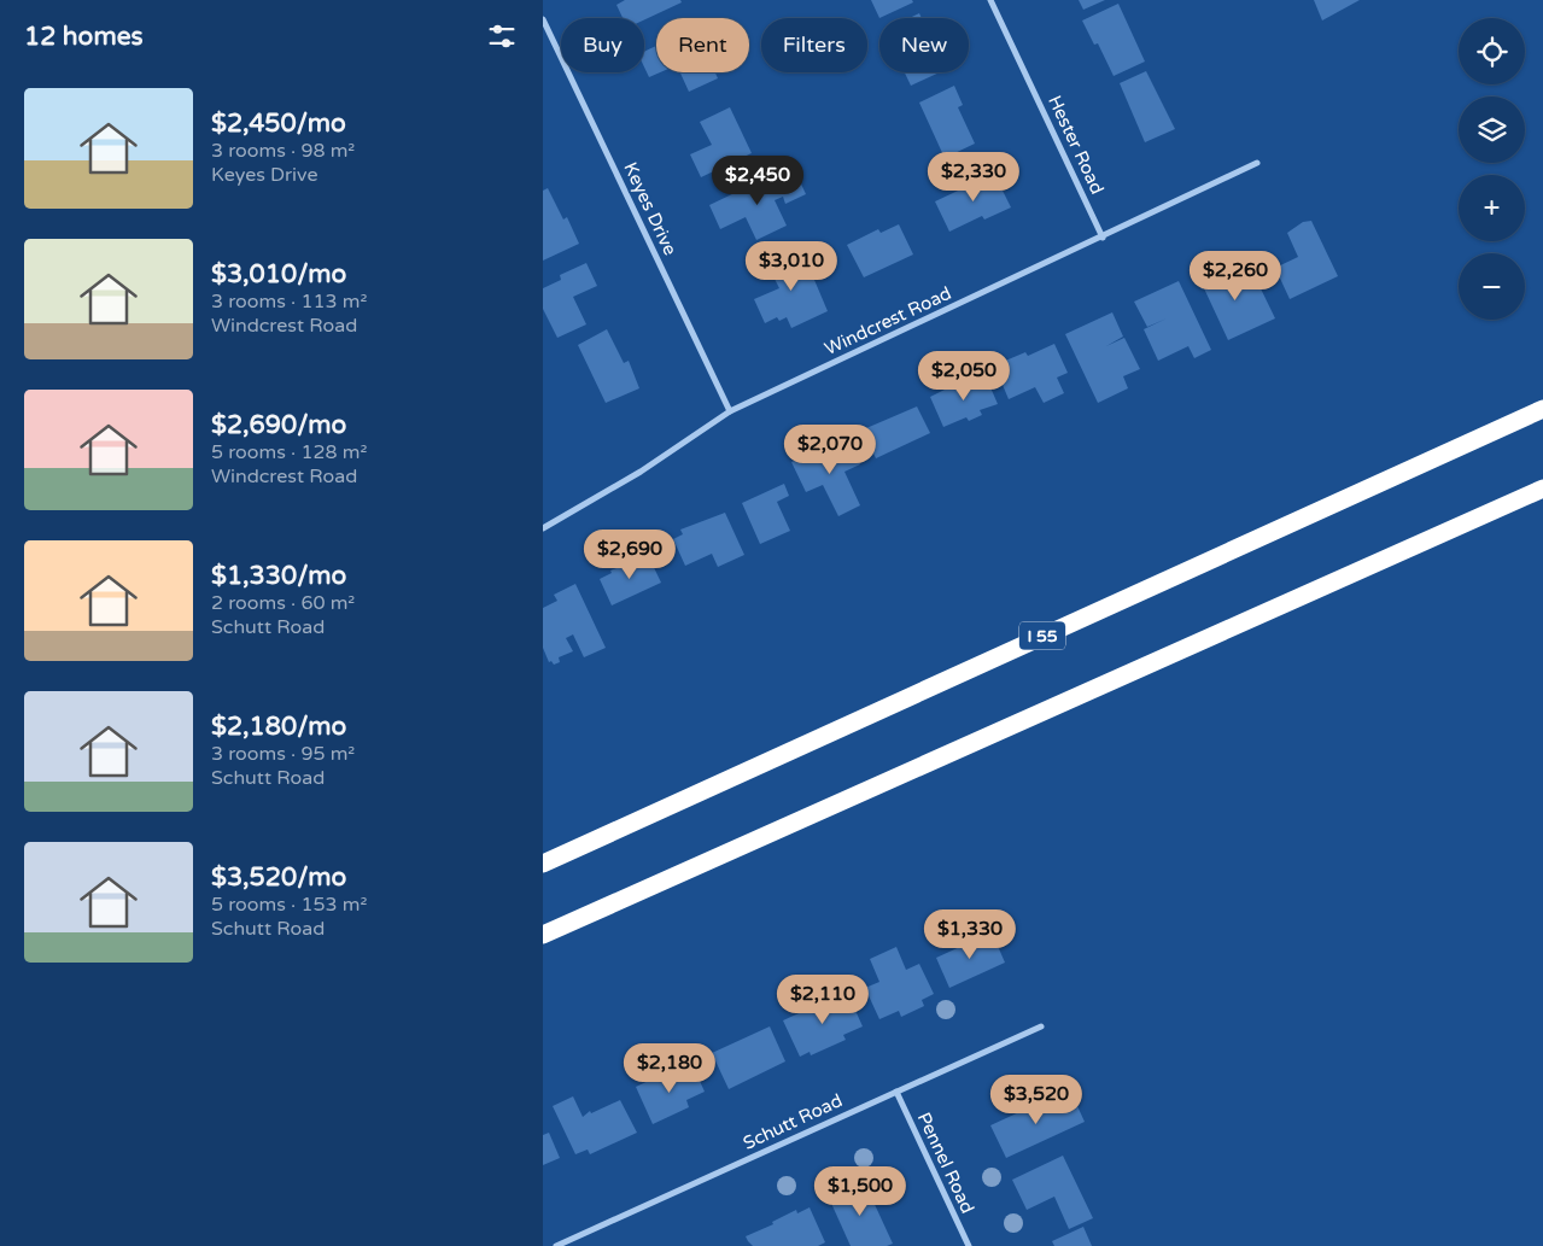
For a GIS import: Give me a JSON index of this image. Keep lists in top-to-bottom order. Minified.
{"streets":{"highway":["I 55"],"street":["Hester Road","Keyes Drive","Windcrest Road","Schutt Road","Pennel Road"]},"crossings":[["Hester Road","Windcrest Road"],["Keyes Drive","Windcrest Road"],["Schutt Road","Pennel Road"]],"page":{"heading":"12 homes","map_buttons":["+","−"],"chip":["Buy","Rent","Filters","New"],"list":[{"name":"$2,450/mo","note":"3 rooms · 98 m² · Keyes Drive"},{"name":"$3,010/mo","note":"3 rooms · 113 m² · Windcrest Road"},{"name":"$2,690/mo","note":"5 rooms · 128 m² · Windcrest Road"},{"name":"$1,330/mo","note":"2 rooms · 60 m² · Schutt Road"},{"name":"$2,180/mo","note":"3 rooms · 95 m² · Schutt Road"},{"name":"$3,520/mo","note":"5 rooms · 153 m² · Schutt Road"}],"price":["$2,330","$2,450","$3,010","$2,260","$2,050","$2,070","$2,690","$1,330","$2,110","$2,180","$3,520","$1,500"]}}
